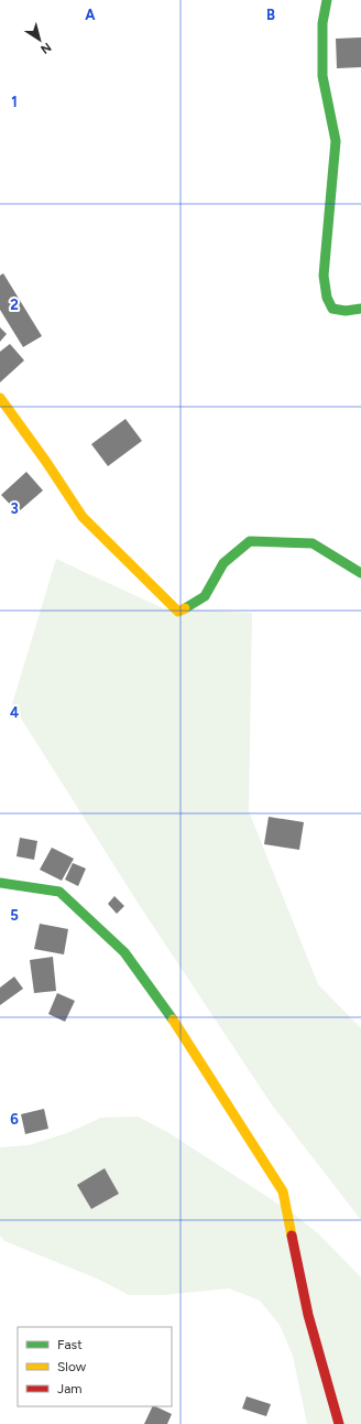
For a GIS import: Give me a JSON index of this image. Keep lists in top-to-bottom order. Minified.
{"legend":["Fast","Slow","Jam"],"north":"bottom right","grid":{"columns":["A","B"],"rows":["1","2","3","4","5","6"]}}
